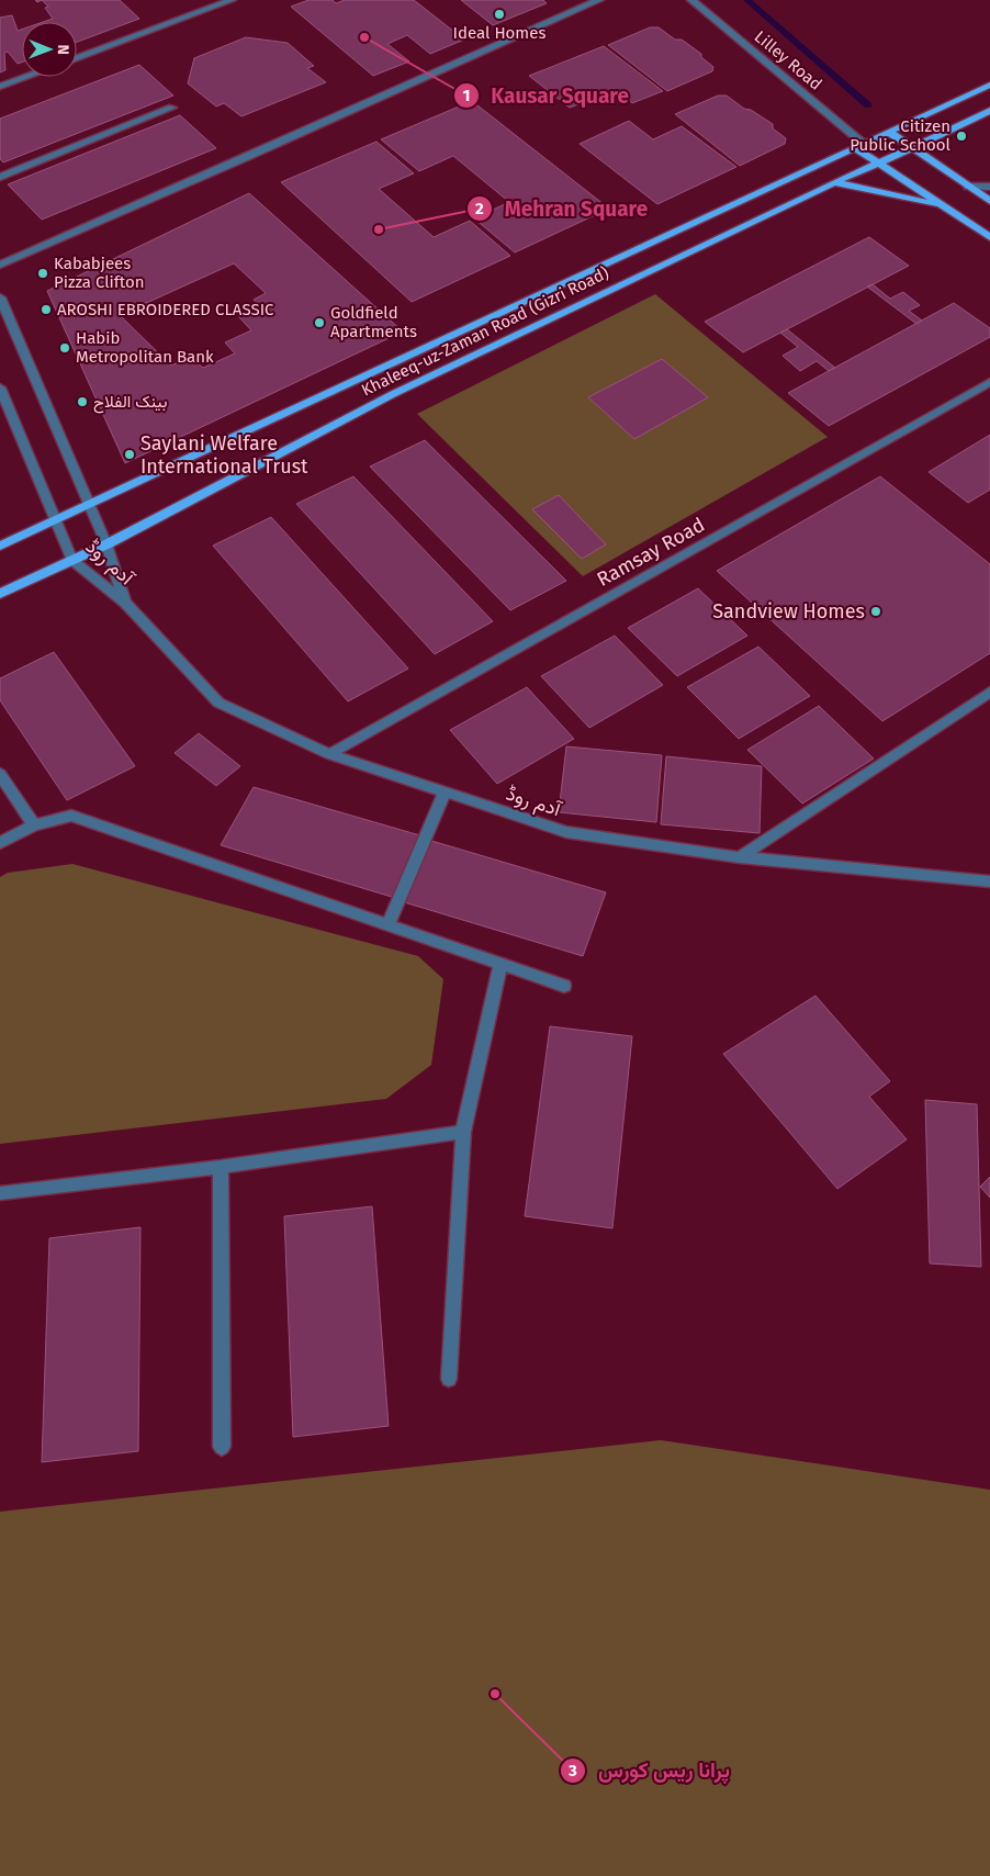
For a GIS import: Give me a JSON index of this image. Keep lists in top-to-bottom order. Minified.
{"streets":{"main road":["Khaleeq-uz-Zaman Road (Gizri Road)"],"street":["Lilley Road","Ramsay Road","آدم روڈ"]},"crossings":[["Lilley Road","Khaleeq-uz-Zaman Road (Gizri Road)"],["Khaleeq-uz-Zaman Road (Gizri Road)","آدم روڈ"],["Ramsay Road","آدم روڈ"]],"places":["Ideal Homes","Kausar Square","Citizen Public School","Mehran Square","Kababjees Pizza Clifton","AROSHI EBROIDERED CLASSIC","Goldfield Apartments","Habib Metropolitan Bank","بینک الفلاح","Saylani Welfare International Trust","Sandview Homes","پرانا ریس کورس"],"north":"right"}
